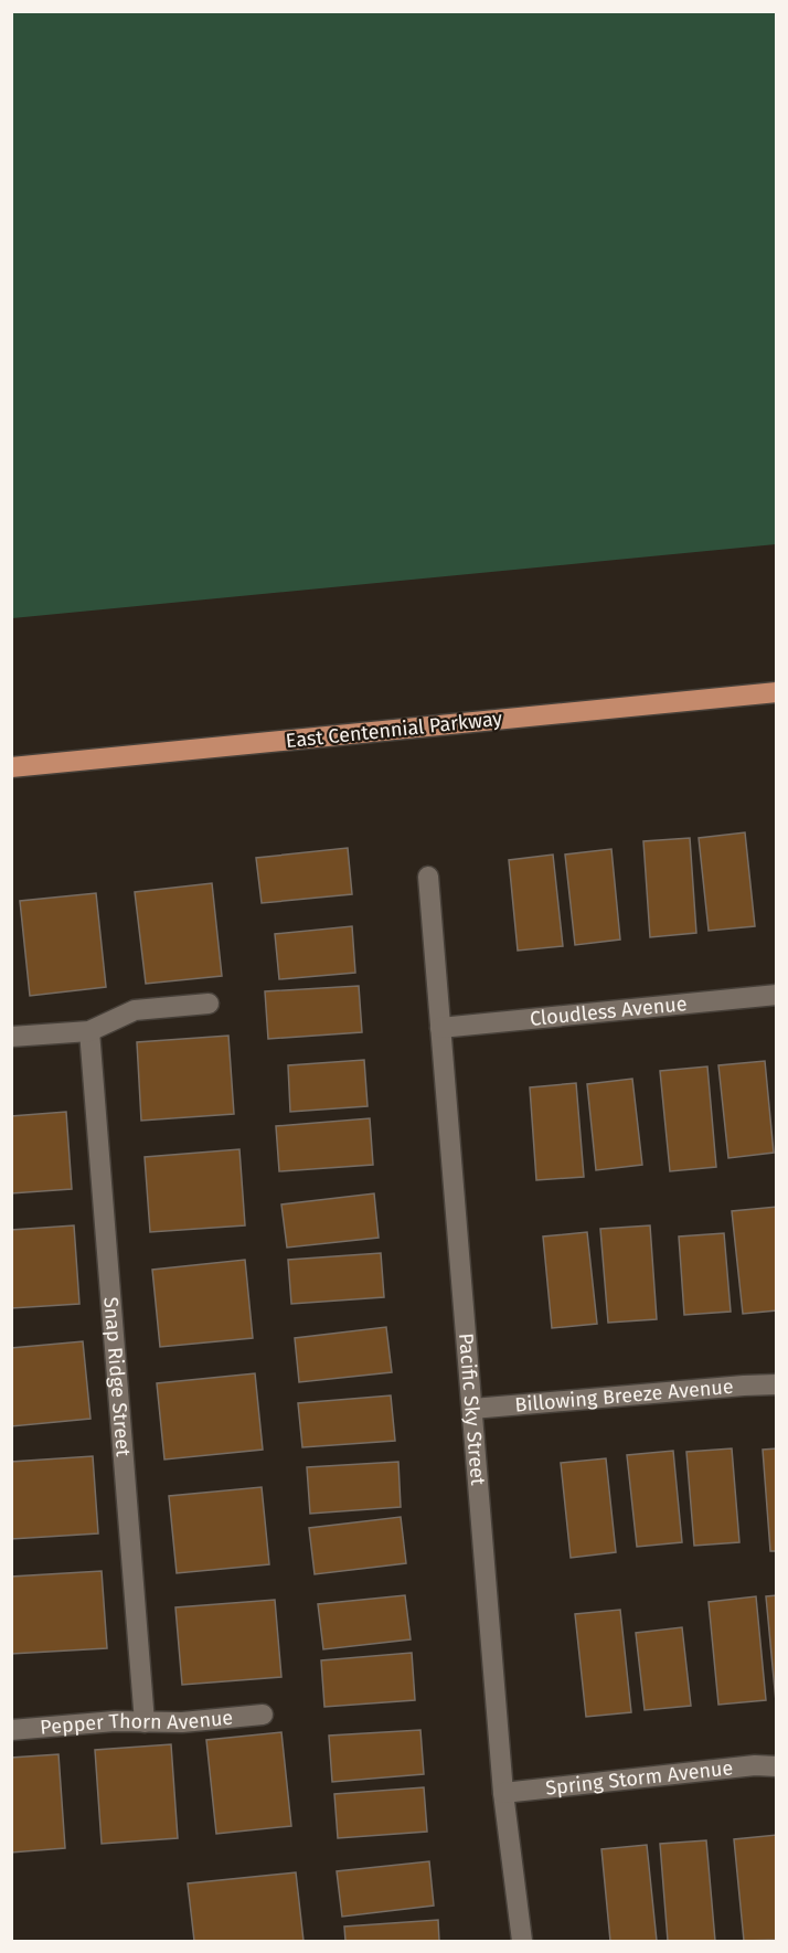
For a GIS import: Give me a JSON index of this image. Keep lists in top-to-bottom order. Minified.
{"streets":{"main road":["East Centennial Parkway"],"street":["Cloudless Avenue","Snap Ridge Street","Billowing Breeze Avenue","Pacific Sky Street","Pepper Thorn Avenue","Spring Storm Avenue"]},"crossings":[["Cloudless Avenue","Pacific Sky Street"],["Snap Ridge Street","Pepper Thorn Avenue"],["Billowing Breeze Avenue","Pacific Sky Street"],["Pacific Sky Street","Spring Storm Avenue"]]}
